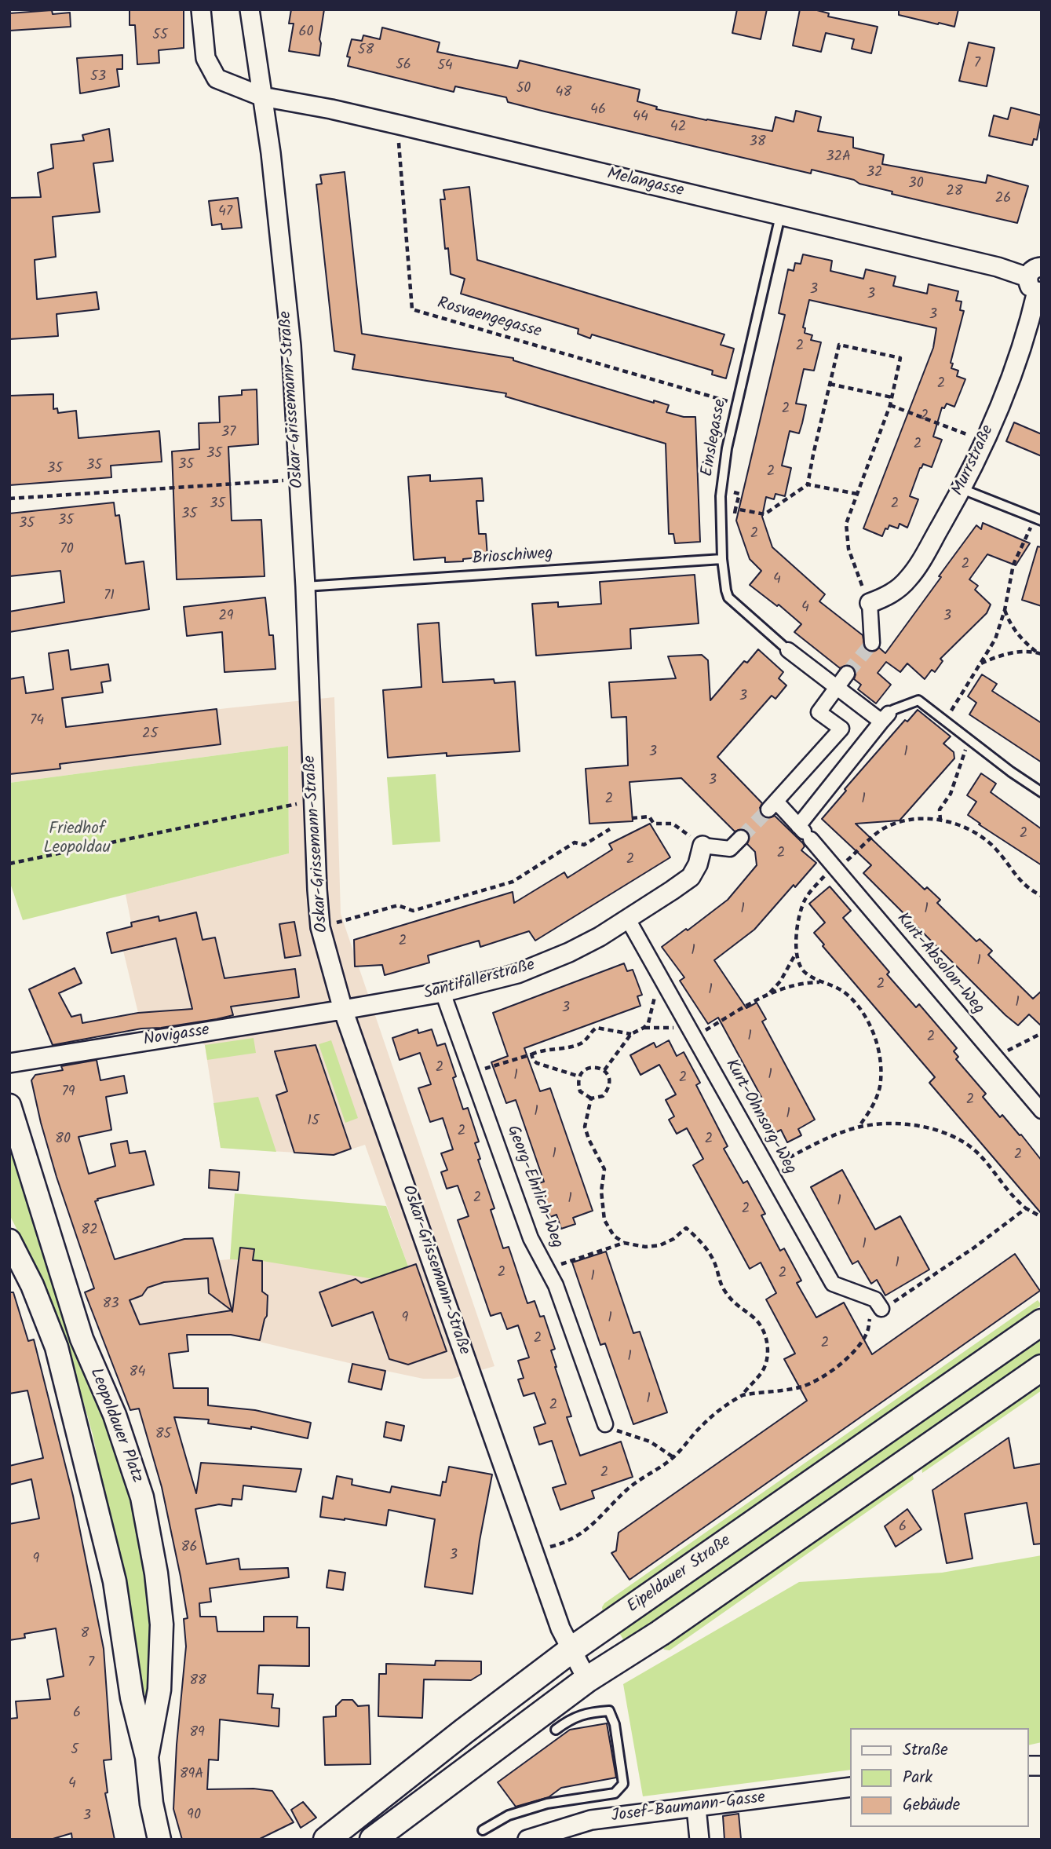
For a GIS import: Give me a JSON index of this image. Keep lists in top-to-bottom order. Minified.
{"streets":{"main road":["Eipeldauer Straße"],"street":["Melangasse","Oskar-Grissemann-Straße","Murrstraße","Kurt-Absolon-Weg","Santifallerstraße","Novigasse","Kurt-Ohnsorg-Weg","Georg-Ehrlich-Weg","Leopoldauer Platz","Josef-Baumann-Gasse"],"lane":["Einslegasse","Brioschiweg"],"path":["Rosvaengegasse"]},"crossings":[["Melangasse","Rosvaengegasse"],["Melangasse","Oskar-Grissemann-Straße"],["Melangasse","Einslegasse"],["Melangasse","Murrstraße"],["Rosvaengegasse","Einslegasse"],["Oskar-Grissemann-Straße","Brioschiweg"],["Oskar-Grissemann-Straße","Santifallerstraße"],["Oskar-Grissemann-Straße","Novigasse"],["Oskar-Grissemann-Straße","Eipeldauer Straße"],["Einslegasse","Brioschiweg"],["Santifallerstraße","Novigasse"],["Santifallerstraße","Kurt-Ohnsorg-Weg"],["Santifallerstraße","Georg-Ehrlich-Weg"]],"parks":["Friedhof Leopoldau"],"house_numbers":["60","55","58","7","56","54","53","50","48","46","44","42","38","32A","32","30","28","26","47","3","3","3","2","2","2","2","37","2","35","35","35","35","2","35","2","35","35","35","2","70","2","4","71","4","29","3","3","74","25","3","1","3","2","1","2","2","2","1","1","2","1","1","2","1","1","3","1","2","2","1","1","2","79","2","1","1","15","2","80","2","1","2","2","1","1","2","82","1","1","2","2","1","83","9","1","2","2","1","84","1","2","85","2","6","86","3","9","8","7","88","6","89","5","89A","4","90","3"],"legend":["Straße","Park","Gebäude"]}
